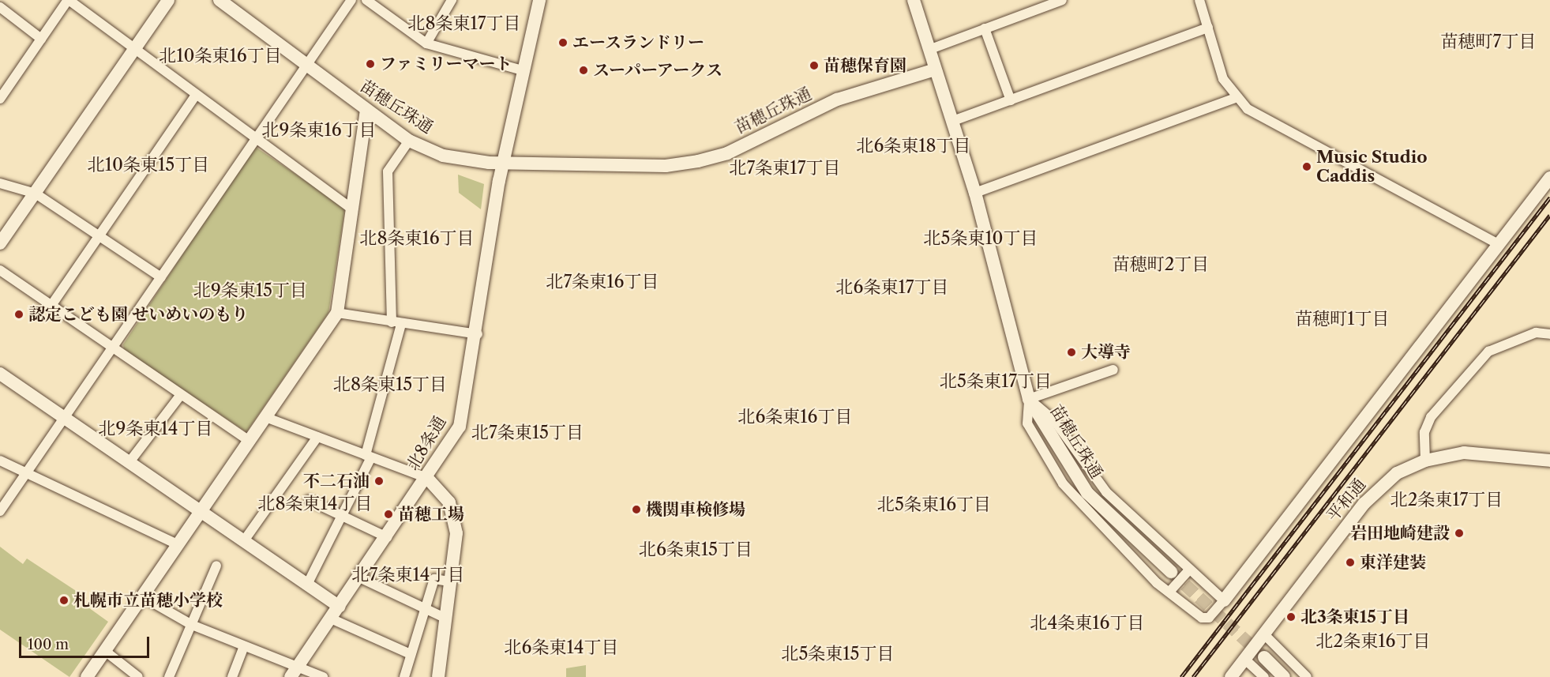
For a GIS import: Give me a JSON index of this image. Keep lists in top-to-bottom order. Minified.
{"streets":{"street":["苗穂丘珠通","北8条通","平和通"]},"crossings":[["苗穂丘珠通","北8条通"]],"districts":["北8条東17丁目","苗穂町7丁目","北10条東16丁目","北9条東16丁目","北6条東18丁目","北10条東15丁目","北7条東17丁目","北8条東16丁目","北5条東10丁目","苗穂町2丁目","北7条東16丁目","北6条東17丁目","北9条東15丁目","苗穂町1丁目","北5条東17丁目","北8条東15丁目","北6条東16丁目","北9条東14丁目","北7条東15丁目","北2条東17丁目","北8条東14丁目","北5条東16丁目","北6条東15丁目","北7条東14丁目","北4条東16丁目","北2条東16丁目","北6条東14丁目","北5条東15丁目"],"places":["エースランドリー","ファミリーマート","苗穂保育園","スーパーアークス","Music Studio Caddis","認定こども園 せいめいのもり","大導寺","不二石油","機関車検修場","苗穂工場","岩田地崎建設","東洋建装","札幌市立苗穂小学校","北3条東15丁目"],"scale_bar":"100 m"}
